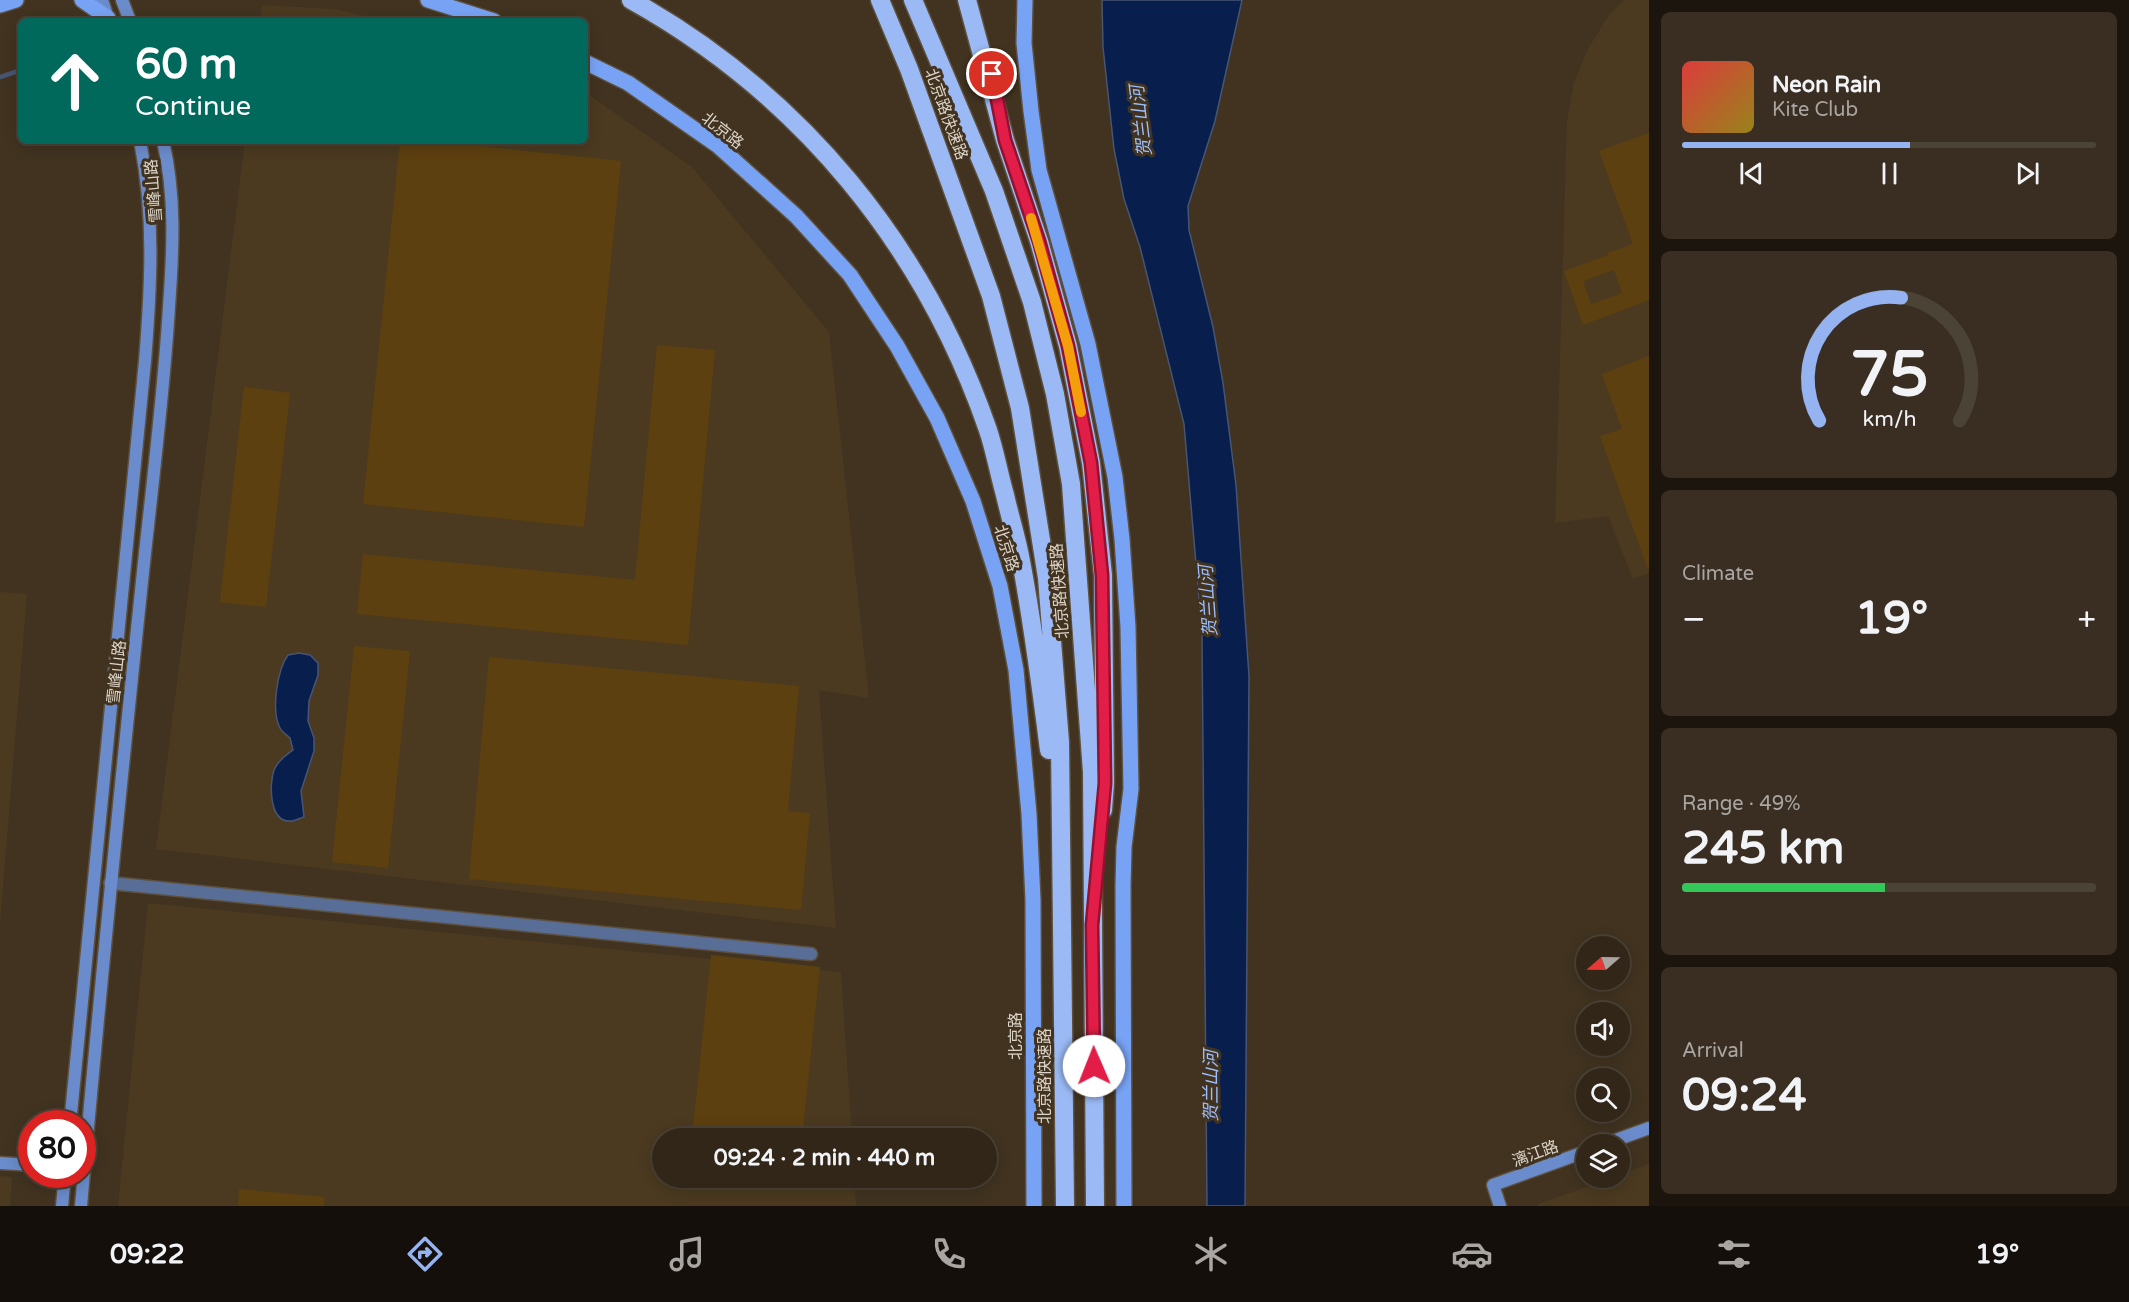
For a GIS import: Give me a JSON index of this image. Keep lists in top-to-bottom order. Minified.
{"streets":{"highway":["北京路快速路"],"main road":["北京路","雪峰山路","漓江路"]},"water":["贺兰山河"],"north":"left","page":{"turn":["60 m","Continue"],"song":["Neon Rain","Kite Club"],"tile":["Climate",["Range · 49%","245 km"],["Arrival","09:24"]],"heat":["−","19°","+"],"limit":"80","trip":"09:24 · 2 min · 440 m","tabs":["09:22","19°"],"gauge":["75","km/h"]}}
